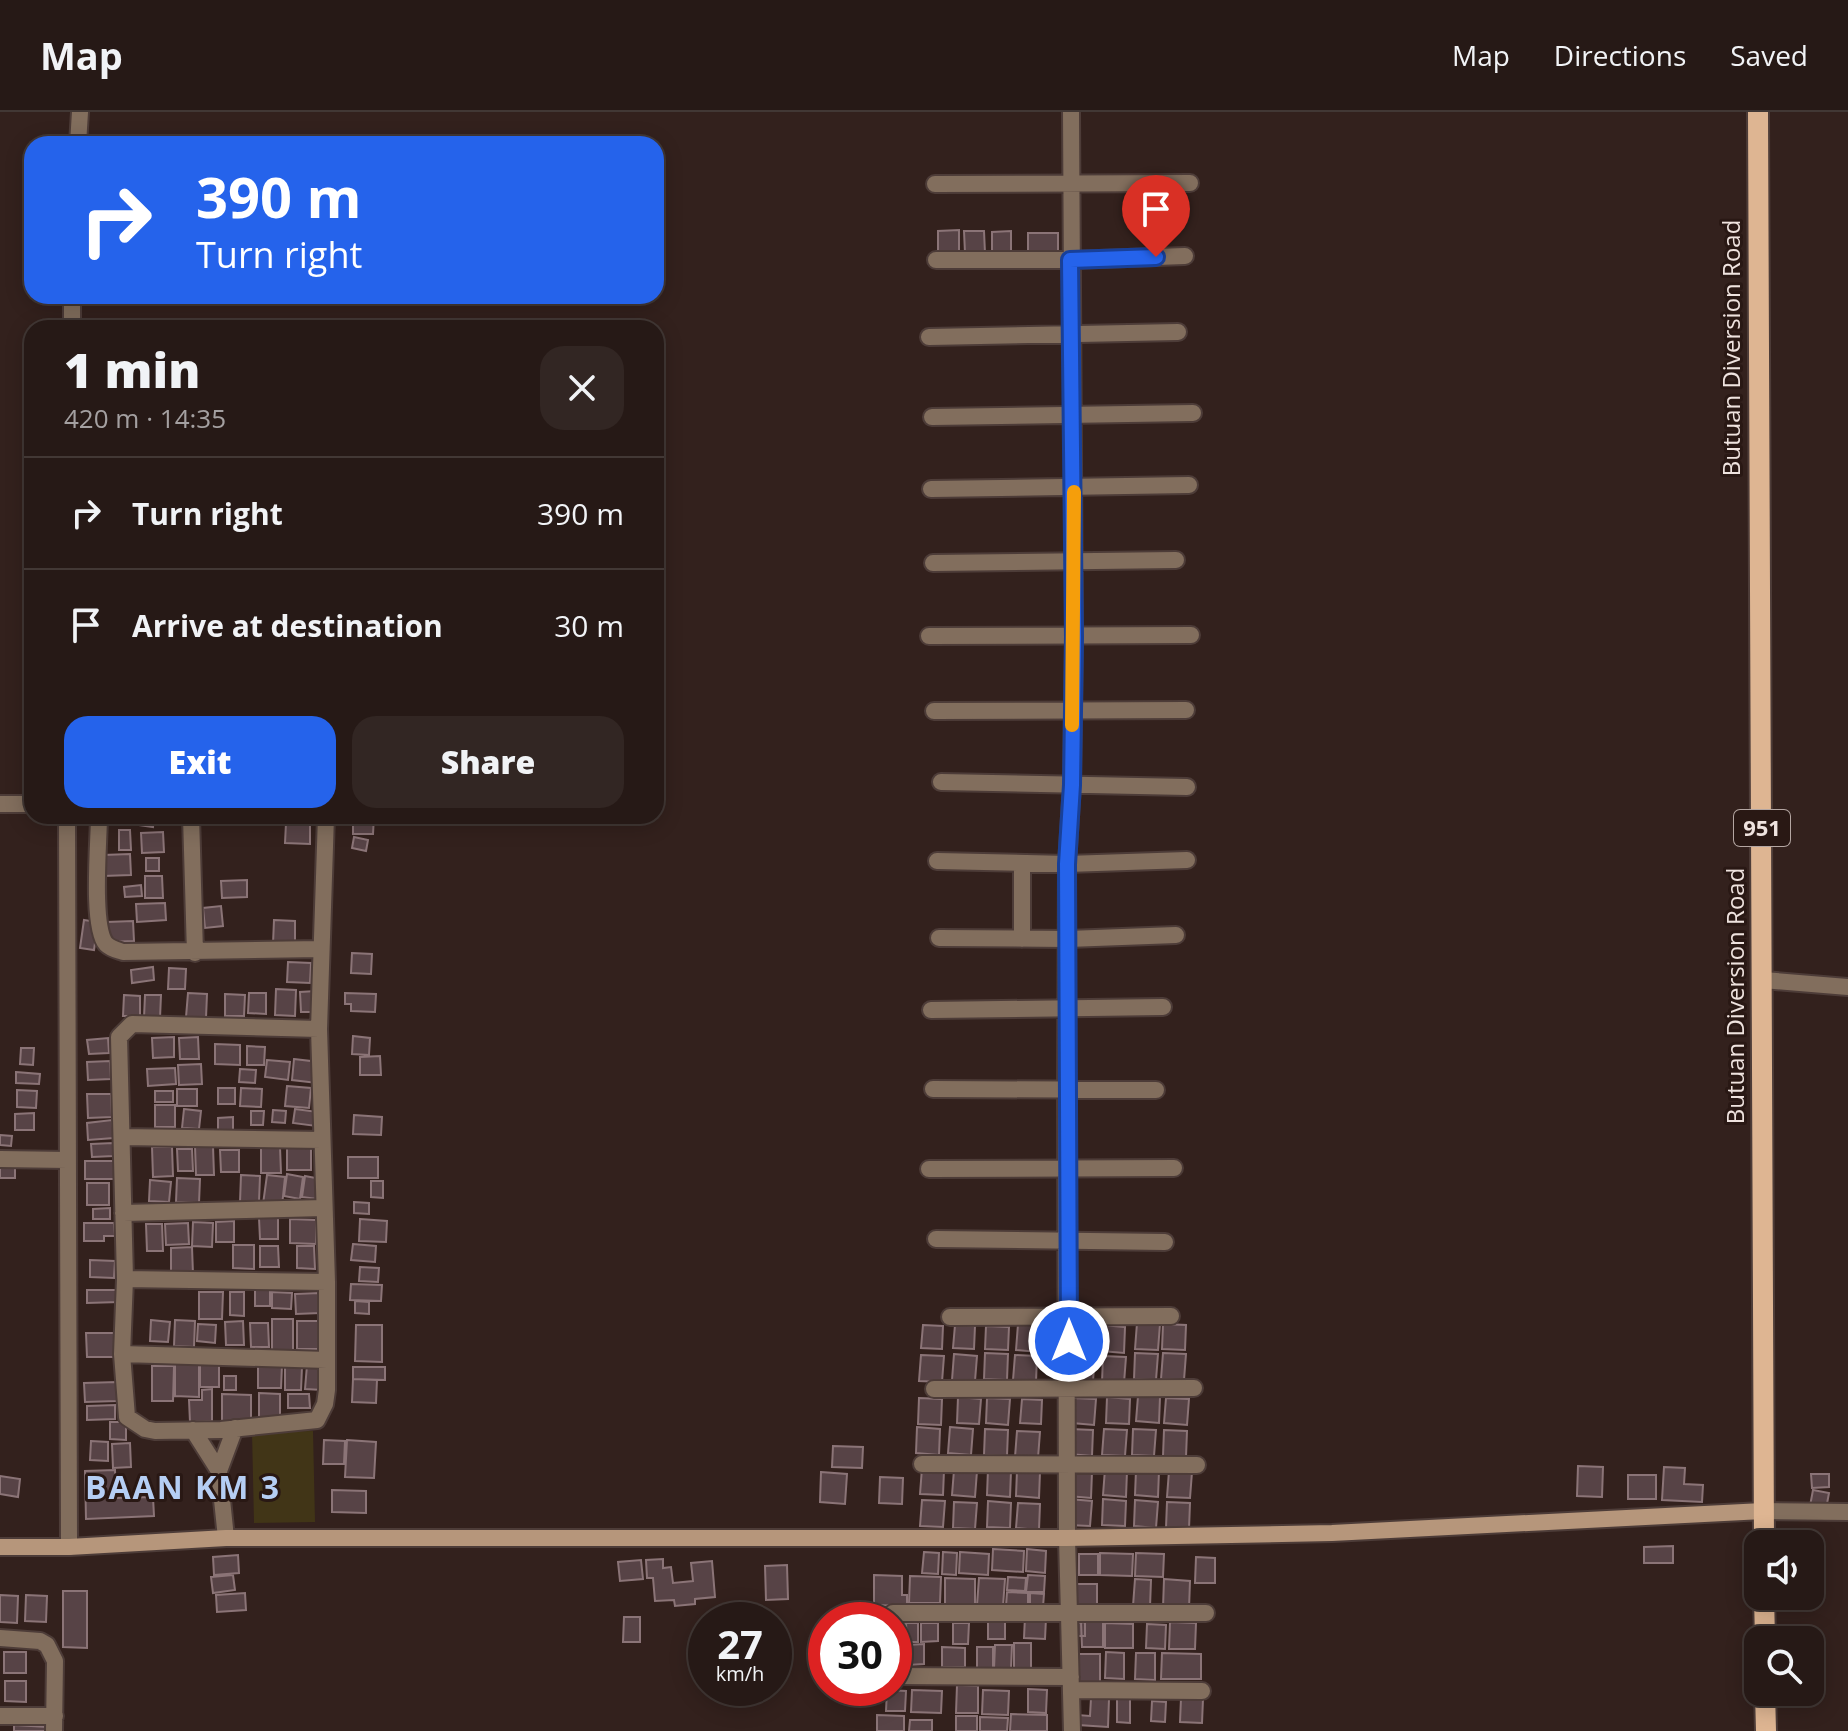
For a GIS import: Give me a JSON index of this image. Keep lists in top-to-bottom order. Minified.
{"streets":{"main road":["Butuan Diversion Road","951"]},"districts":["BAAN KM 3"],"page":{"header":"Map","nav":["Map","Directions","Saved"],"turn":["390 m","Turn right"],"heading":["1 min","420 m · 14:35"],"list":[{"name":"Turn right","value":"390 m"},{"name":"Arrive at destination","value":"30 m"}],"buttons":["Exit","Share"],"speed":"27 km/h","limit":"30"}}
